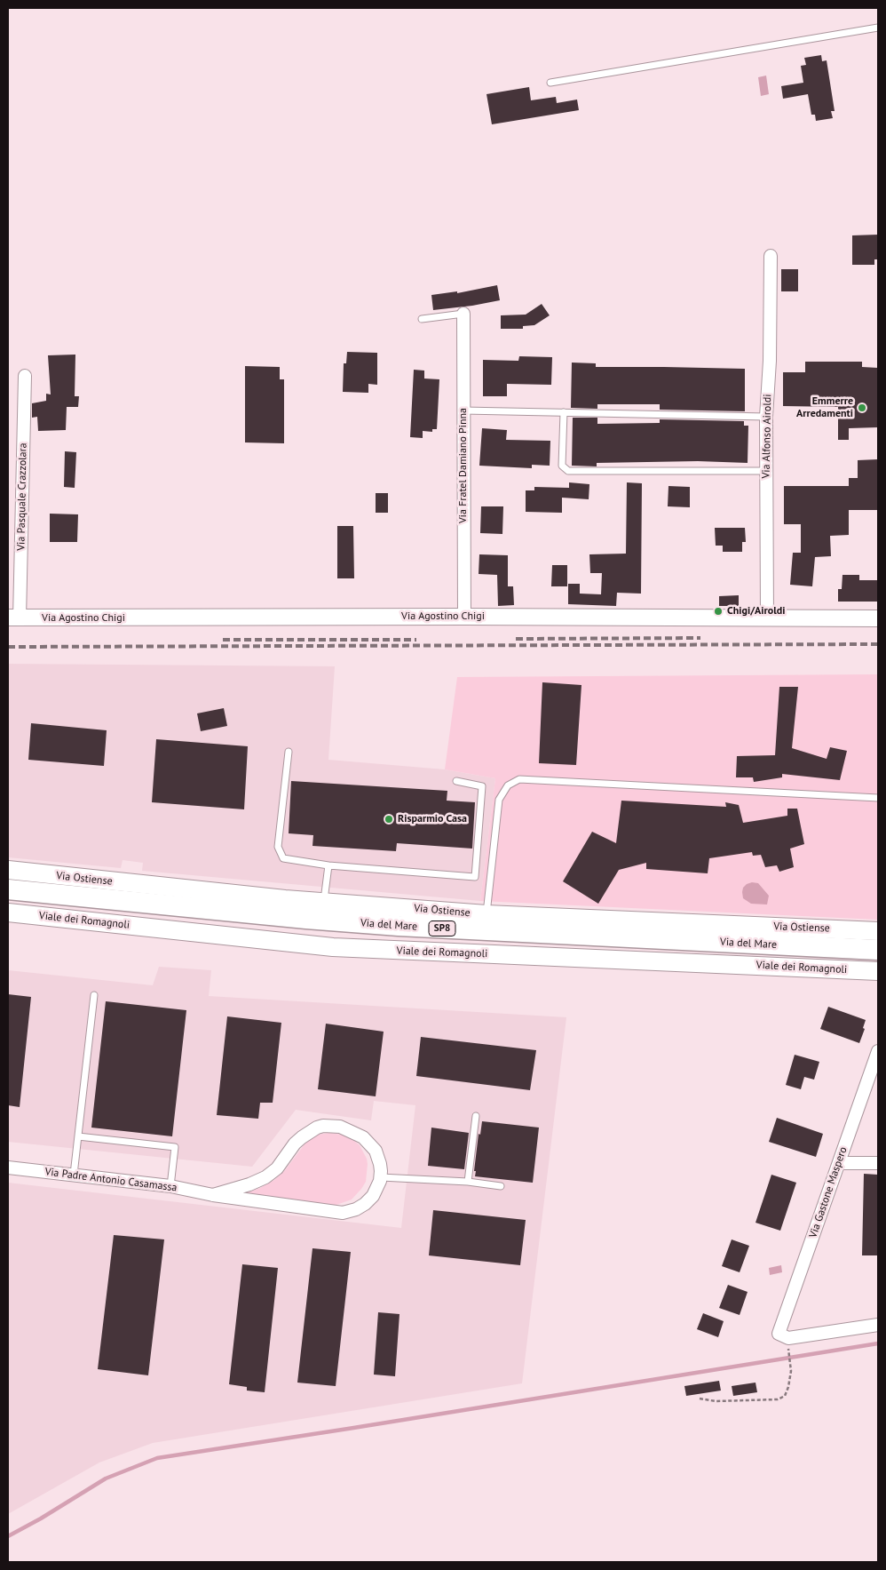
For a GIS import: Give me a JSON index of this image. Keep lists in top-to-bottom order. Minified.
{"streets":{"main road":["Via Ostiense","Viale dei Romagnoli","Via del Mare","SP8"],"street":["Via Alfonso Airoldi","Via Fratel Damiano Pinna","Via Pasquale Crazzolara","Via Agostino Chigi","Via Padre Antonio Casamassa","Via Gastone Maspero"]},"crossings":[["Via Alfonso Airoldi","Via Agostino Chigi"],["Via Fratel Damiano Pinna","Via Agostino Chigi"],["Via Pasquale Crazzolara","Via Agostino Chigi"]],"places":["Emmerre Arredamenti","Chigi/Airoldi","Risparmio Casa"]}
